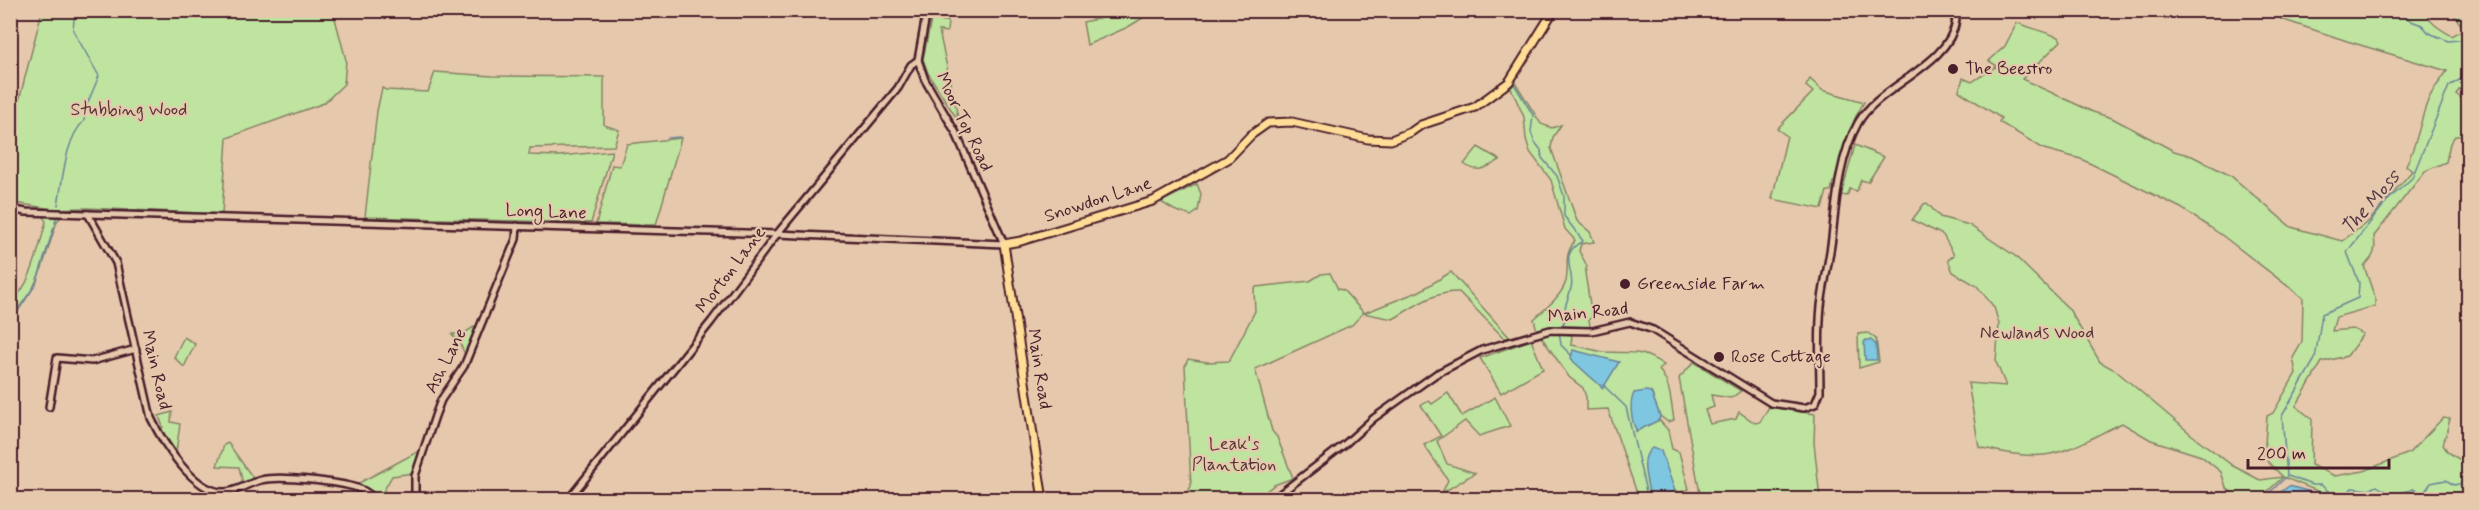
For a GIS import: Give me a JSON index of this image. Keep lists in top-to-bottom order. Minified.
{"streets":{"main road":["Snowdon Lane","Main Road"],"street":["Moor Top Road","Long Lane","Morton Lane","Ash Lane"]},"crossings":[["Moor Top Road","Snowdon Lane"],["Moor Top Road","Long Lane"],["Moor Top Road","Morton Lane"],["Moor Top Road","Main Road"],["Snowdon Lane","Long Lane"],["Snowdon Lane","Main Road"],["Long Lane","Morton Lane"],["Long Lane","Main Road"],["Long Lane","Ash Lane"]],"water":["The Moss"],"parks":["Stubbing Wood","Newlands Wood","Leak's Plantation"],"places":["The Beestro","Greenside Farm","Rose Cottage"],"scale_bar":"200 m"}
